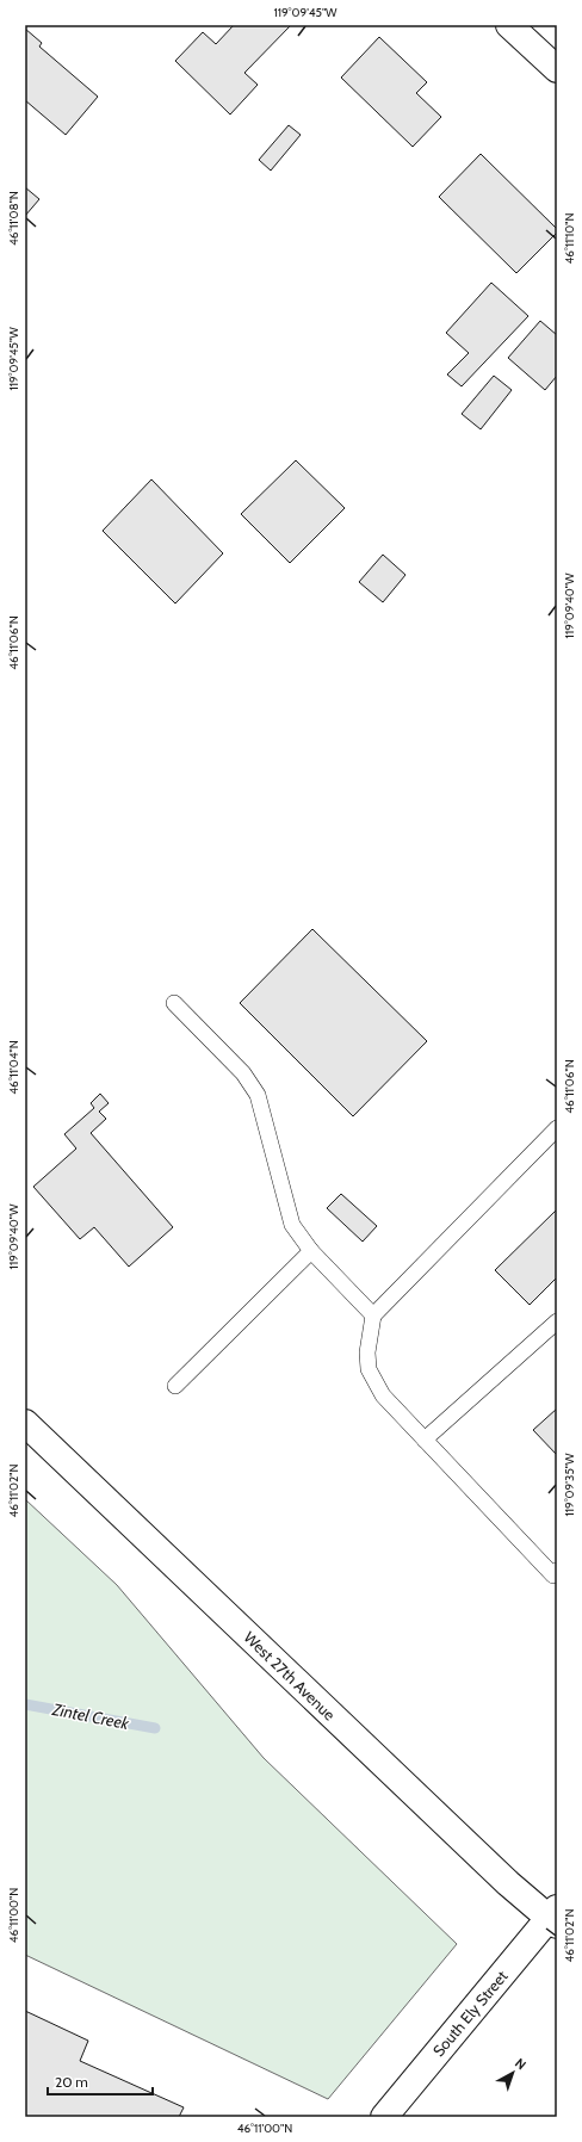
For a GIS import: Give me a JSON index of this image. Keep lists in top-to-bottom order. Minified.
{"streets":{"main road":["West 27th Avenue","South Ely Street"]},"crossings":[["West 27th Avenue","South Ely Street"]],"water":["Zintel Creek"],"scale_bar":"20 m","north":"top right","coordinates":["119°09'45\"W","46°11'08\"N","46°11'10\"N","119°09'40\"W","46°11'06\"N","46°11'04\"N","119°09'35\"W","46°11'02\"N","46°11'00\"N"]}
